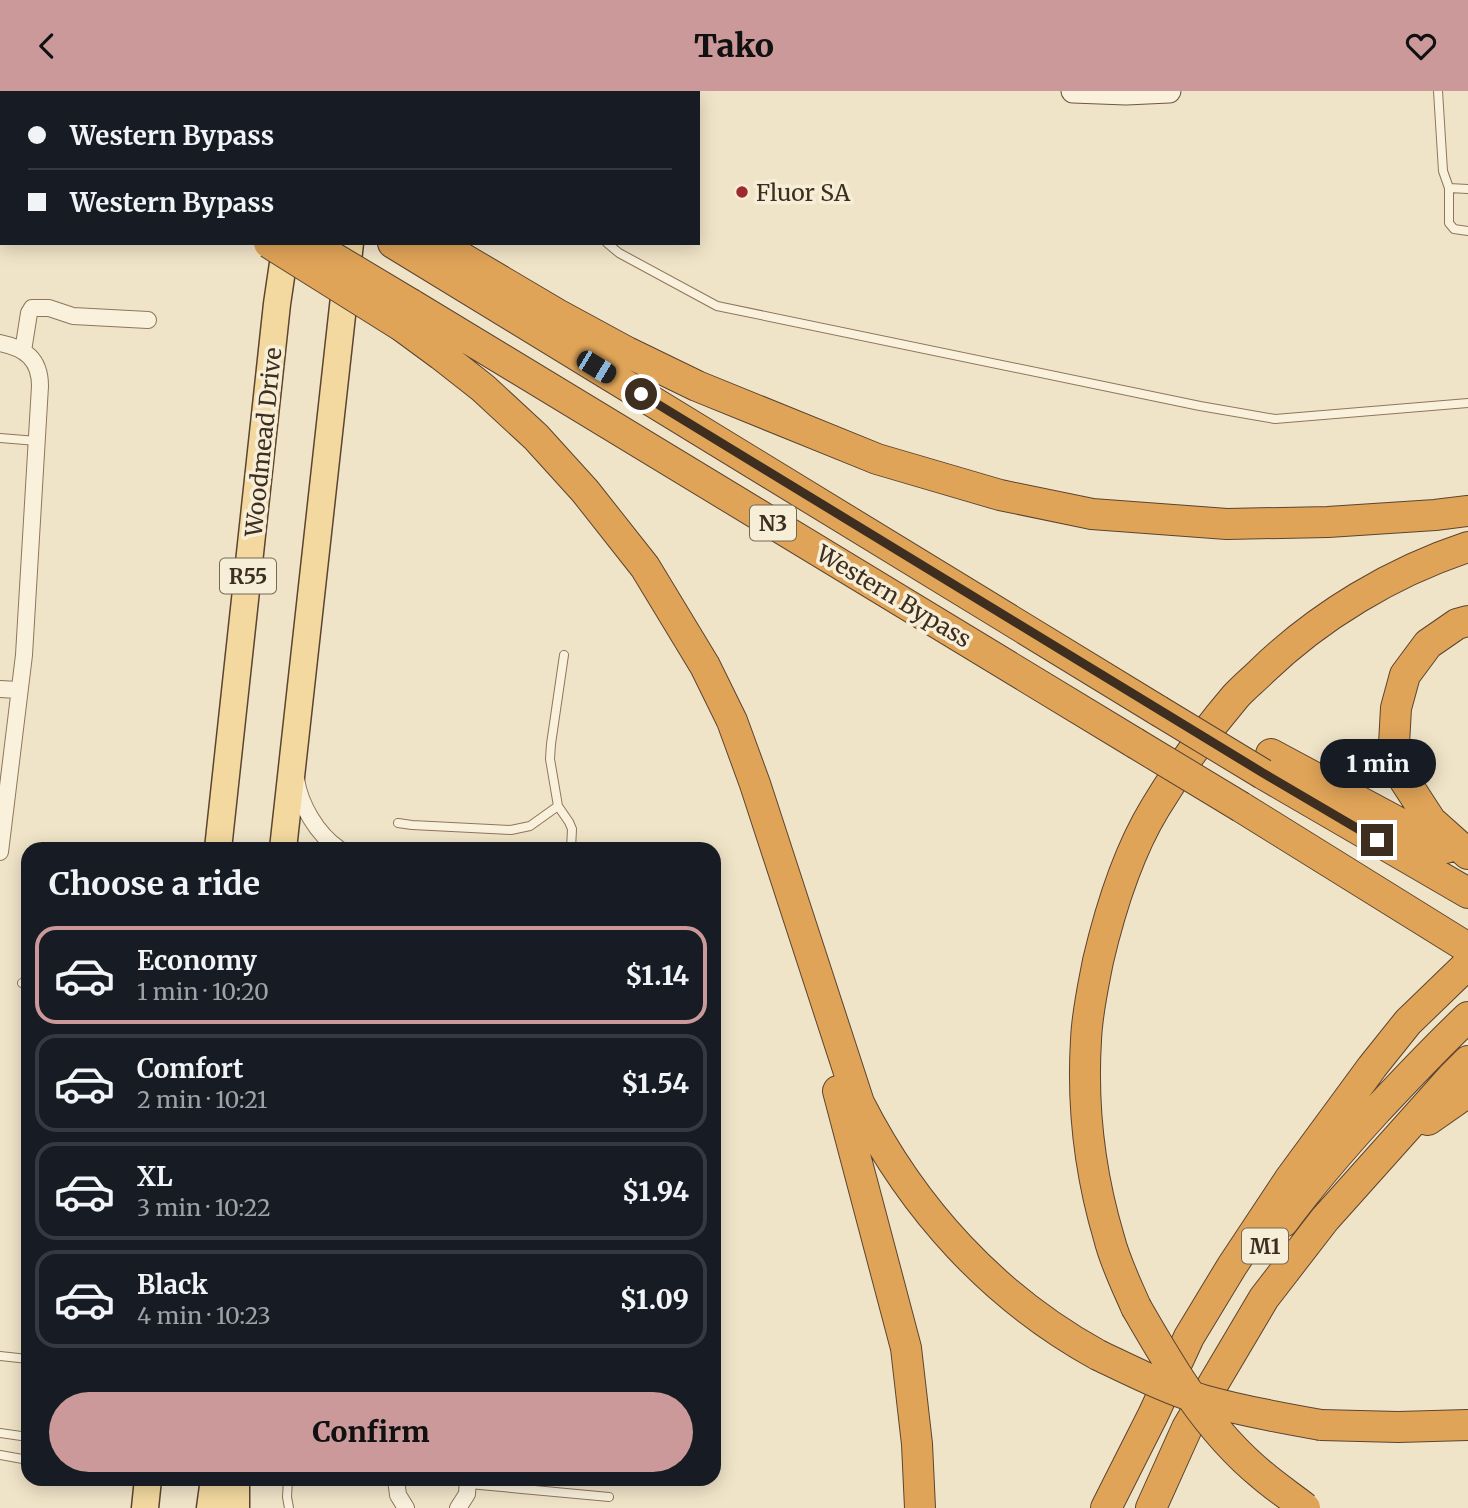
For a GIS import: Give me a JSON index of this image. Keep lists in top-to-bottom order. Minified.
{"streets":{"highway":["N3","Western Bypass","M1"],"main road":["Woodmead Drive","R55"]},"places":["Fluor SA"],"page":{"header":"Tako","banner":["Western Bypass","Western Bypass"],"bubble":"1 min","heading":"Choose a ride","list":[{"name":"Economy","note":"1 min · 10:20","value":"$1.14"},{"name":"Comfort","note":"2 min · 10:21","value":"$1.54"},{"name":"XL","note":"3 min · 10:22","value":"$1.94"},{"name":"Black","note":"4 min · 10:23","value":"$1.09"}],"buttons":"Confirm"}}
